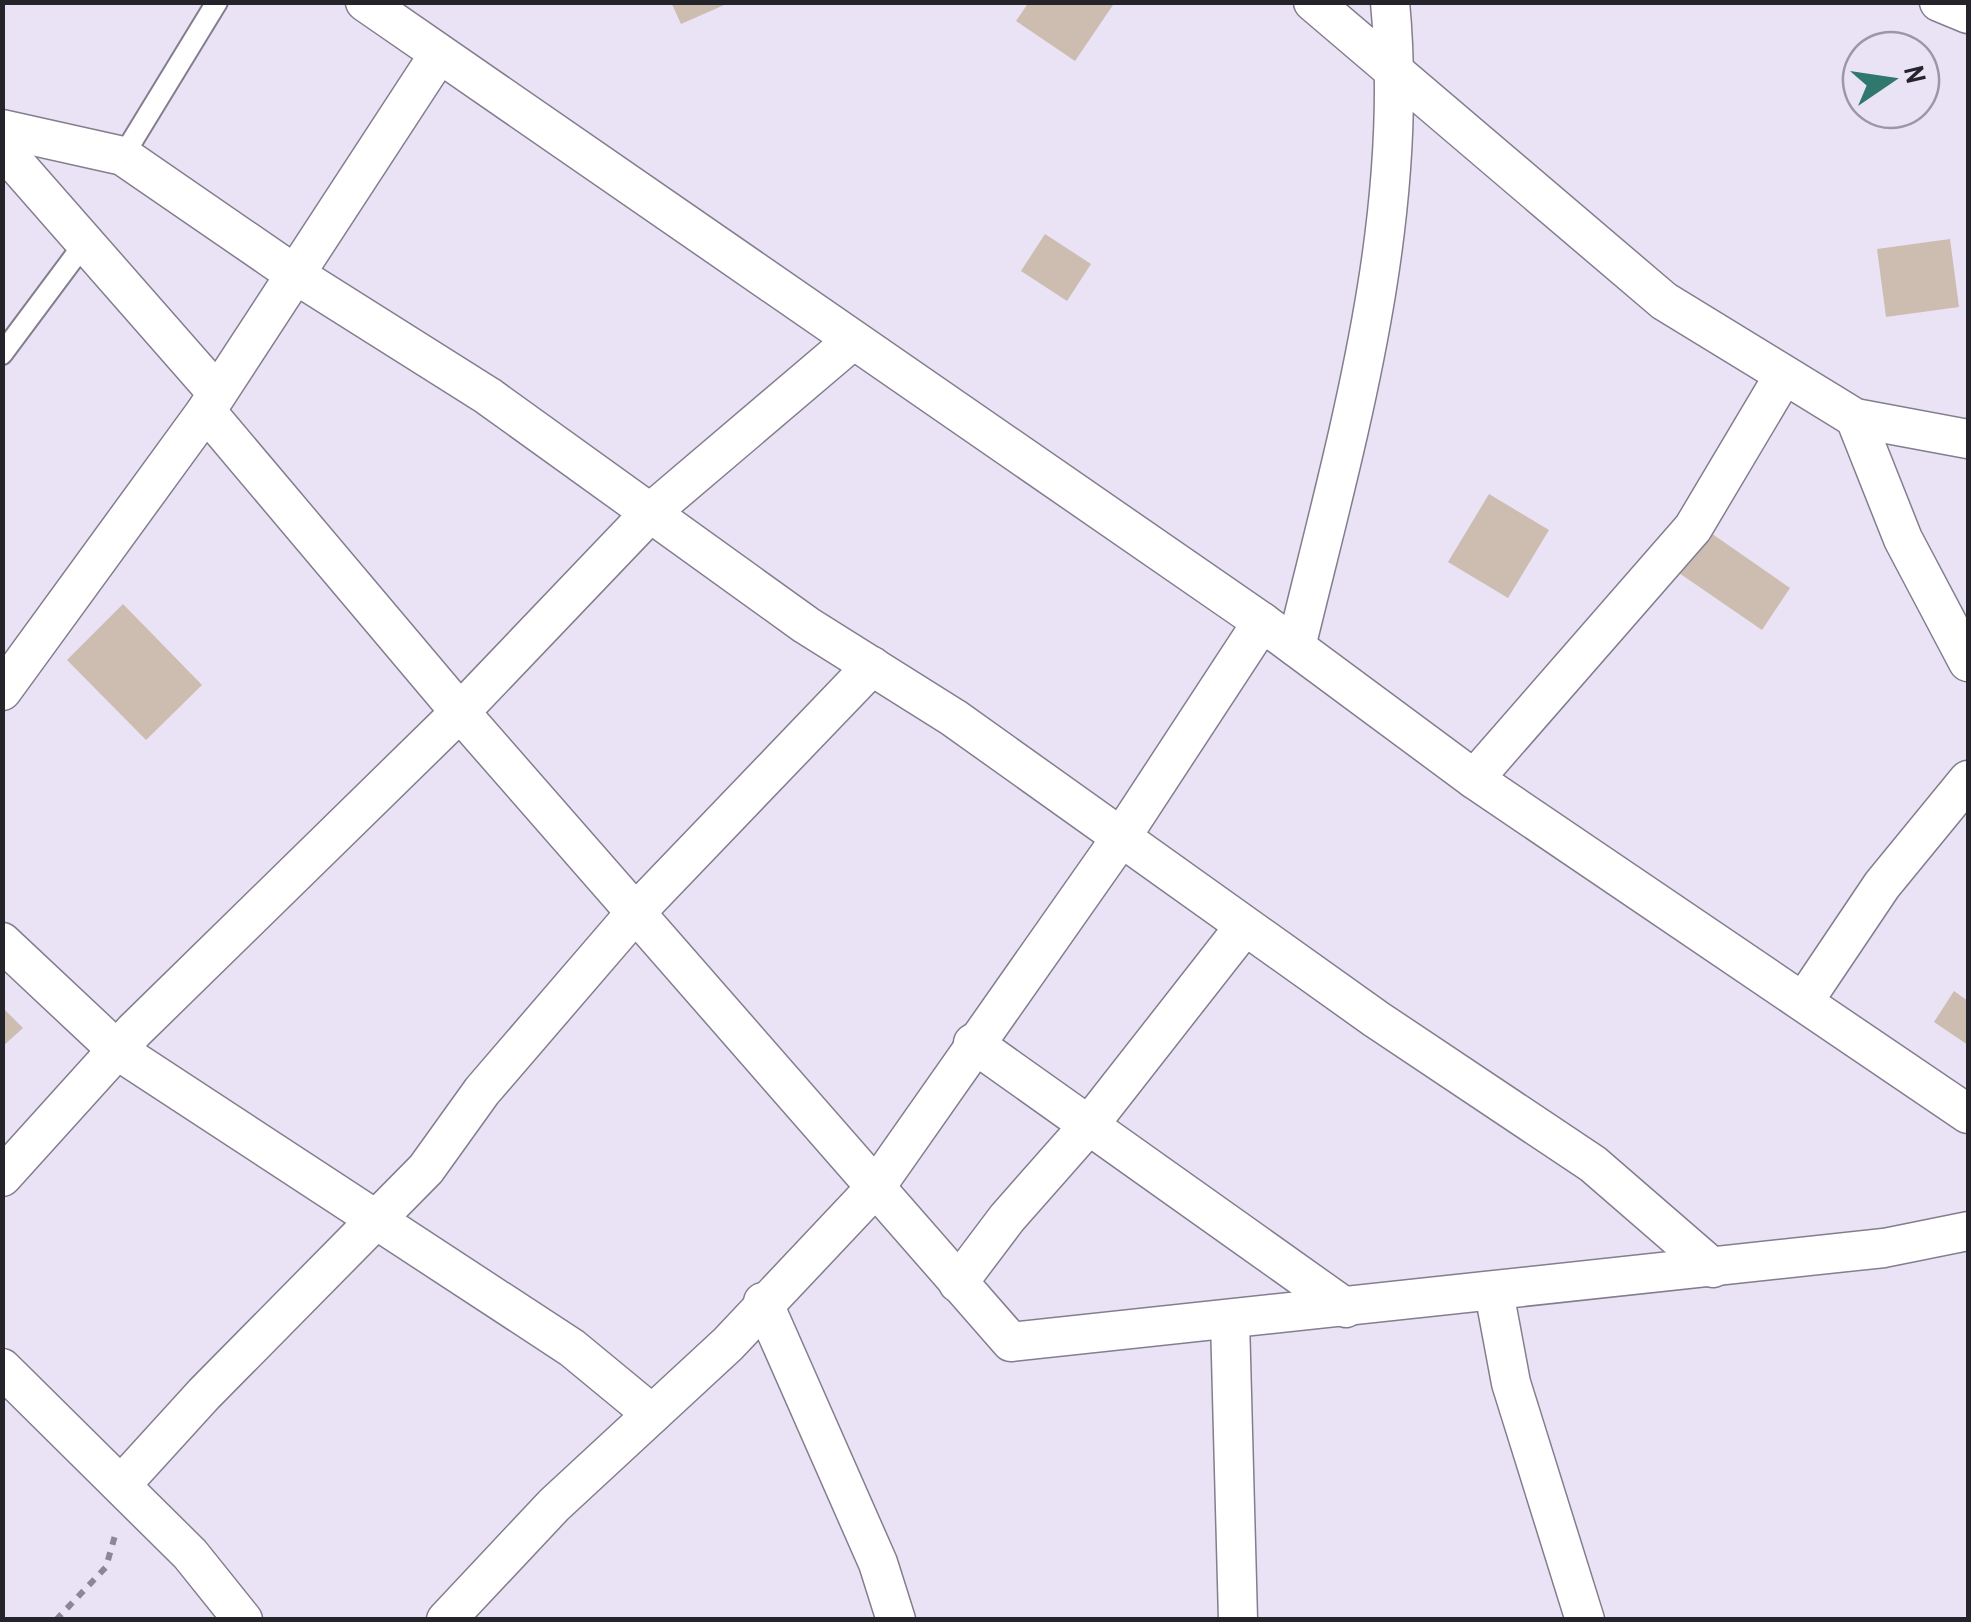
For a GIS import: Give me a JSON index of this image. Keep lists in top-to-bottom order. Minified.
{"north":"right"}
